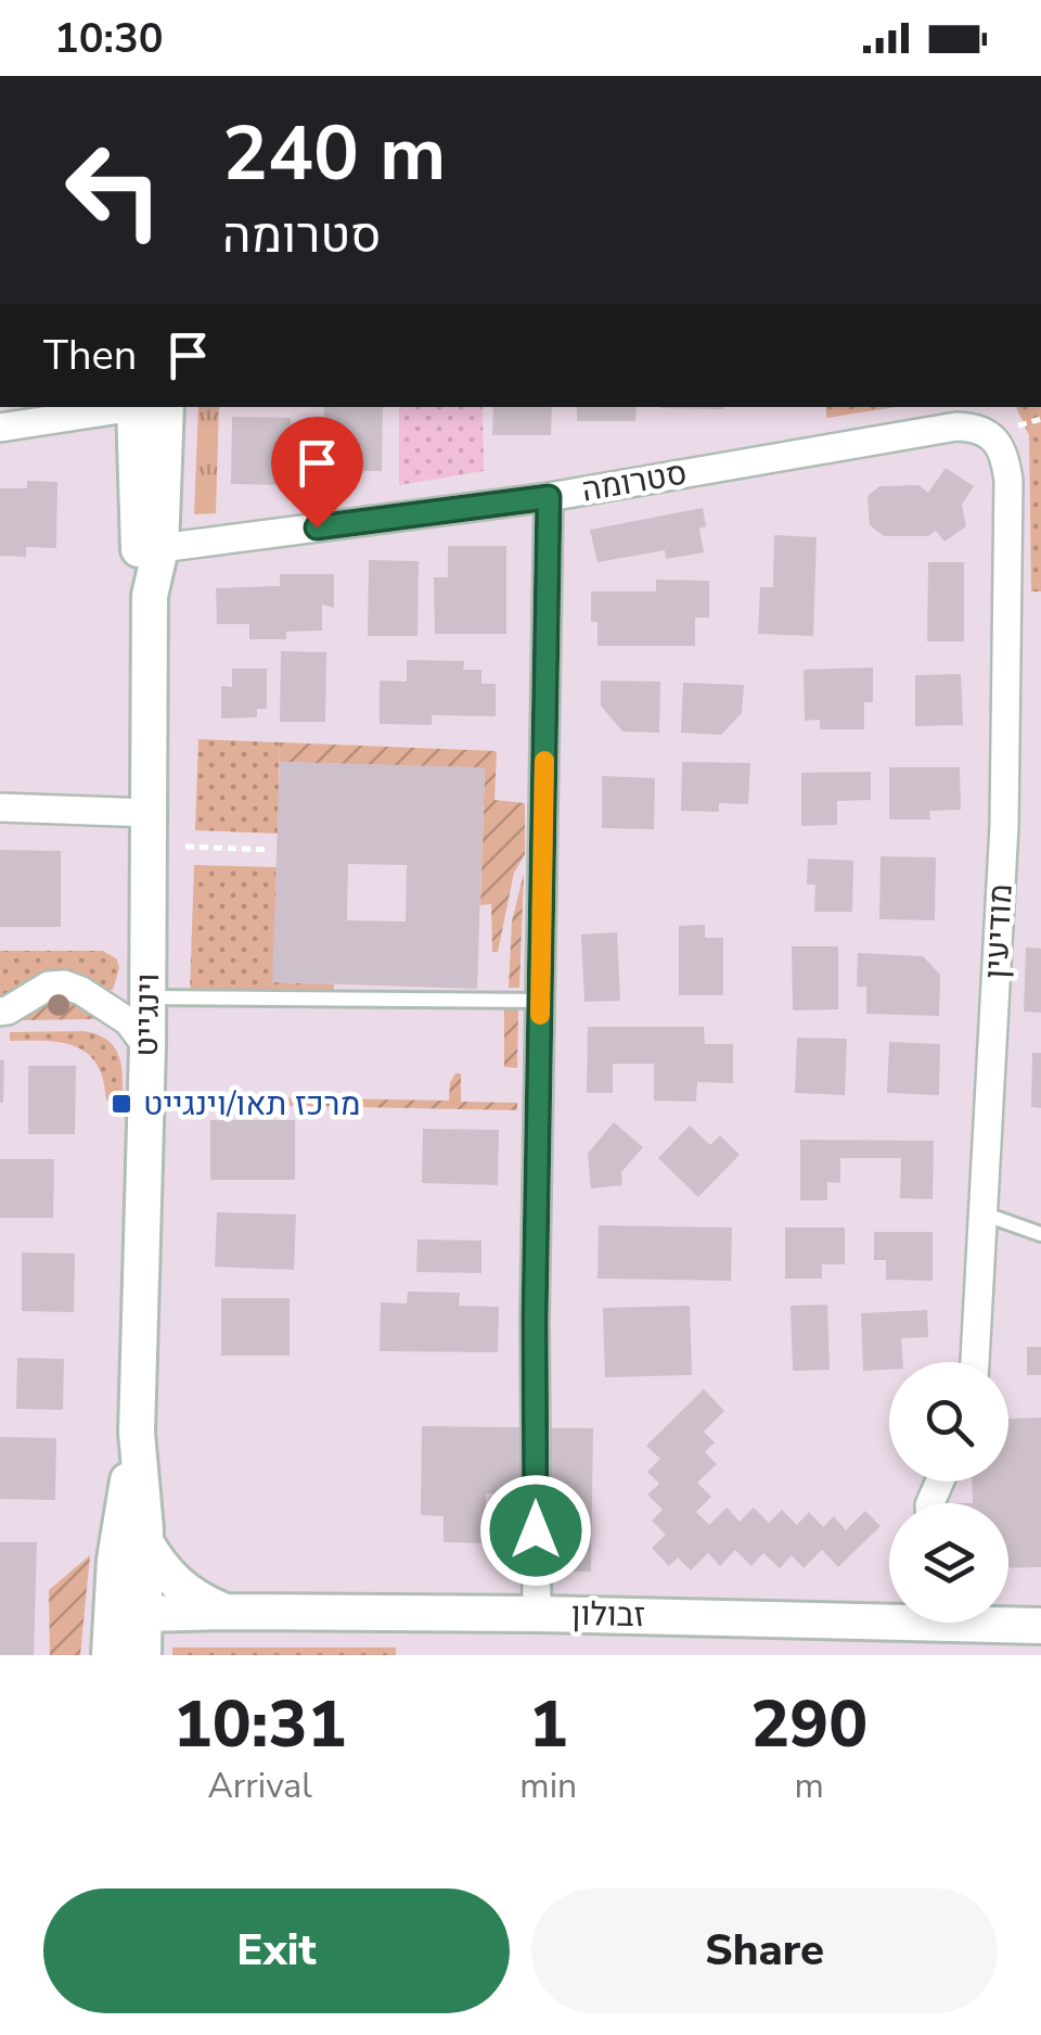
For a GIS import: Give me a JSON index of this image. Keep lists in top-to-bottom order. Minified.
{"streets":{"street":["סטרומה","מודיעין","וינגייט","זבולון"]},"crossings":[["סטרומה","מודיעין"],["סטרומה","וינגייט"],["וינגייט","זבולון"]],"places":{"transit":["מרכז תאו/וינגייט"]},"page":{"status":"10:30","turn":["240 m","סטרומה"],"then":"Then","eta":["10:31","Arrival","1","min","290","m"],"buttons":["Exit","Share"]}}
